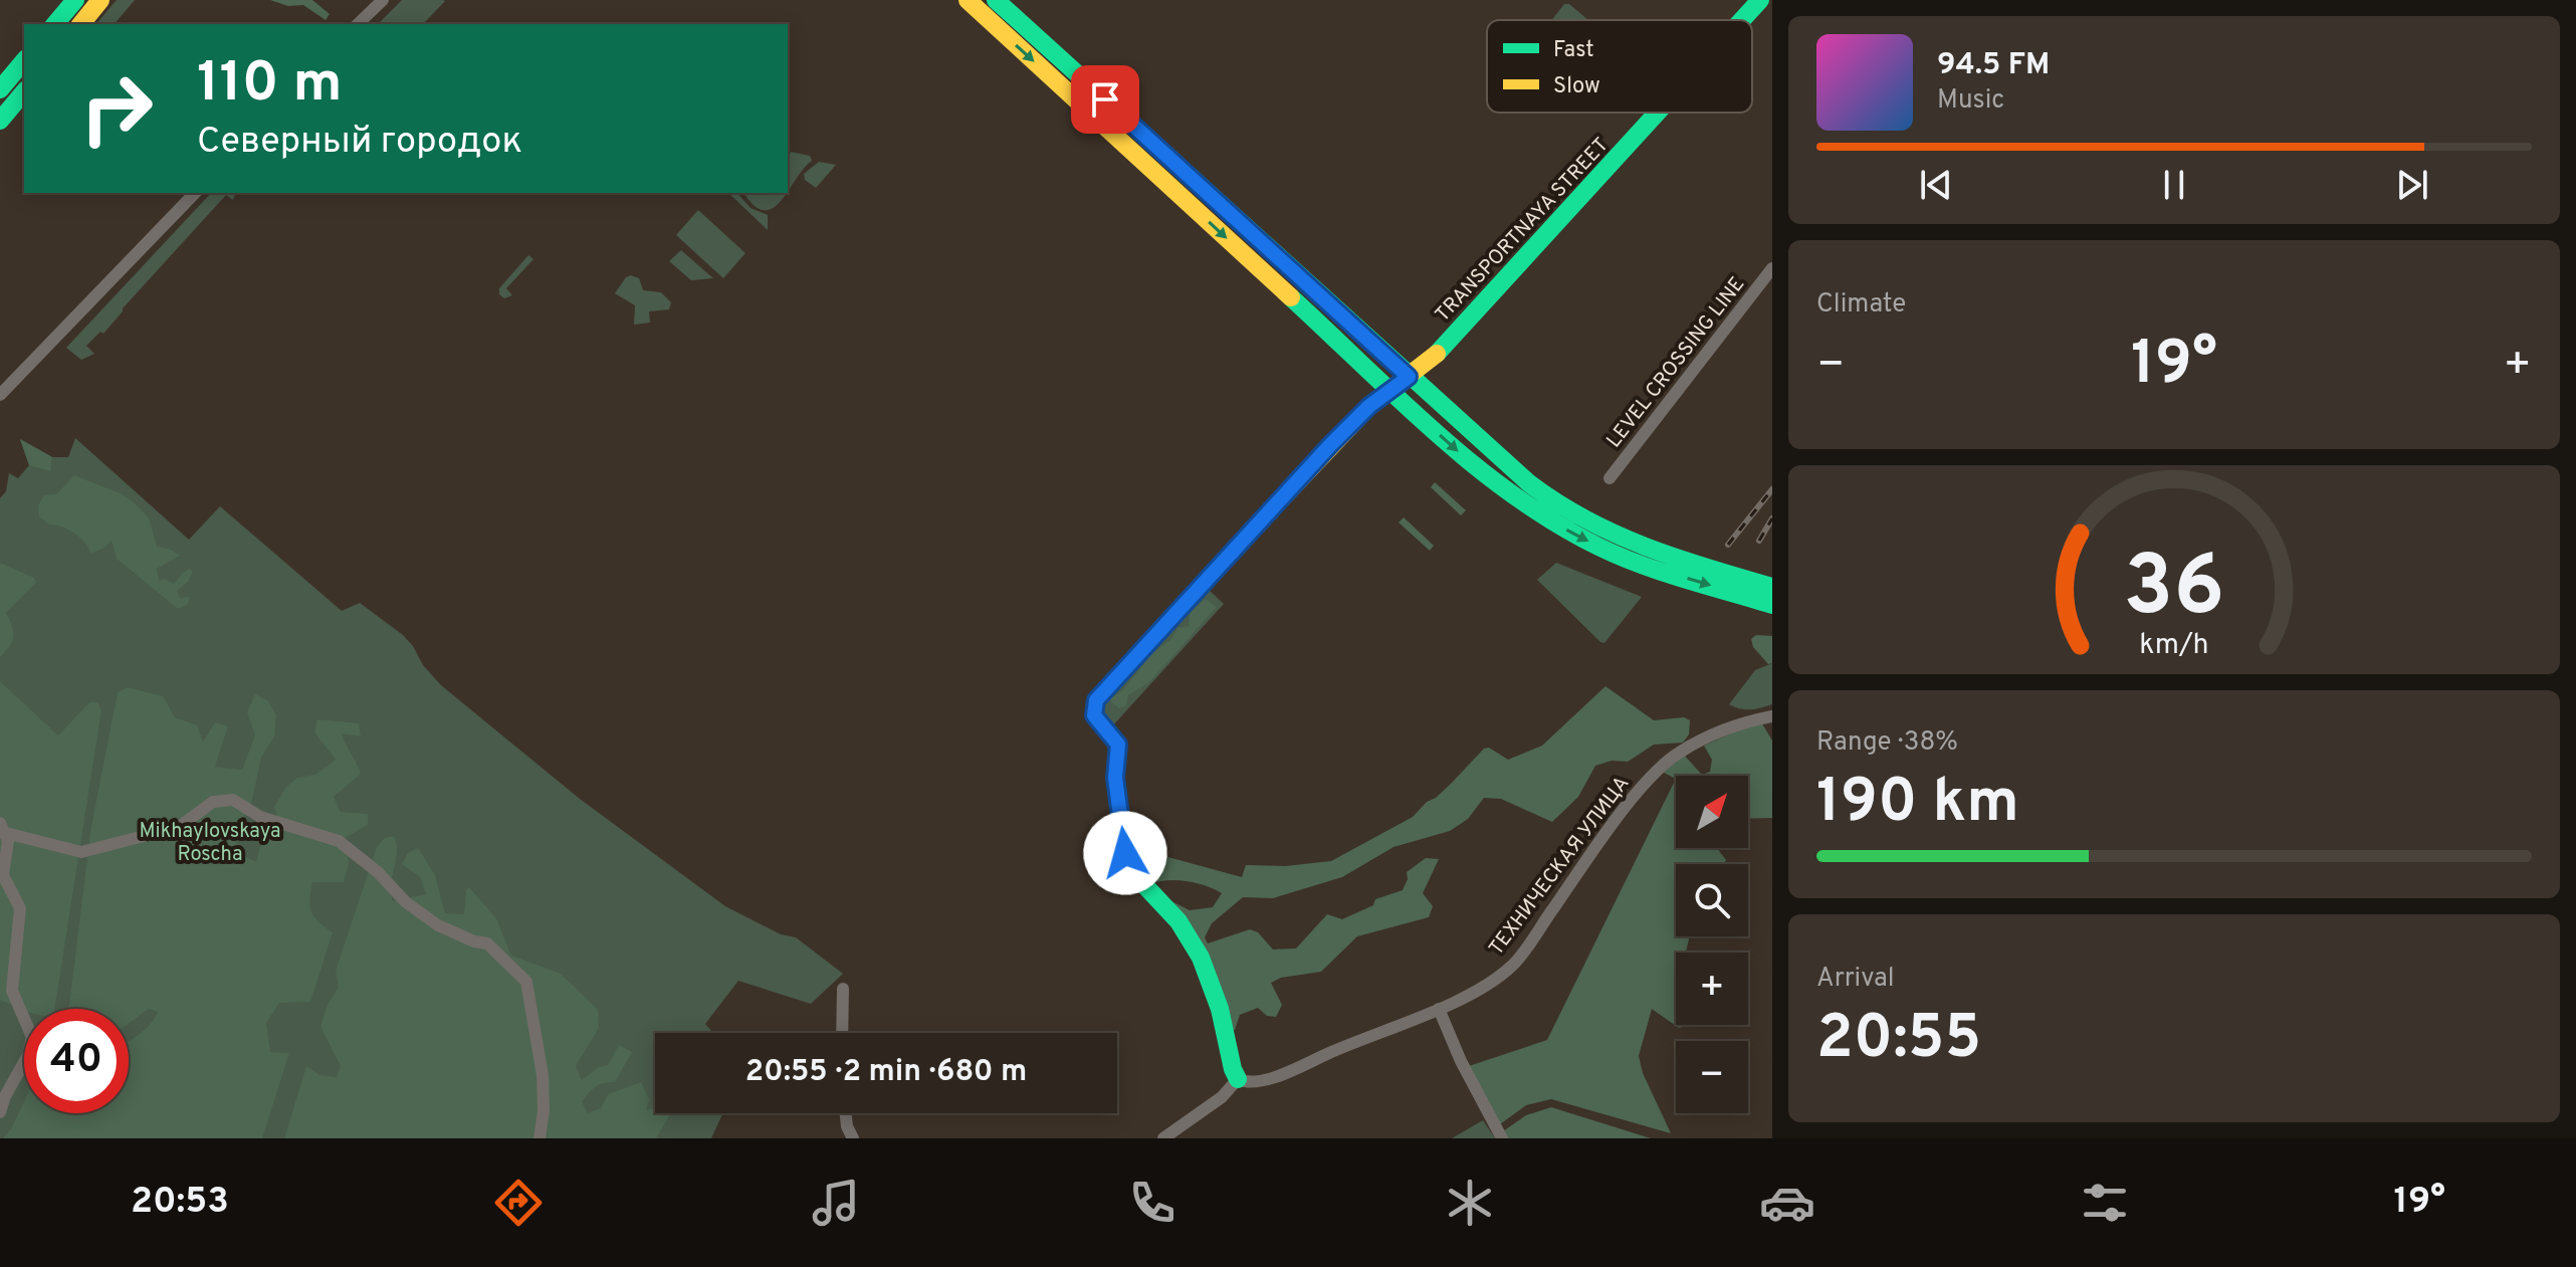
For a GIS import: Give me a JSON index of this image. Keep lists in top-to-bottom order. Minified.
{"streets":{"main road":["TRANSPORTNAYA STREET"],"street":["LEVEL CROSSING LINE","ТЕХНИЧЕСКАЯ УЛИЦА"]},"crossings":[["TRANSPORTNAYA STREET","ТЕХНИЧЕСКАЯ УЛИЦА"]],"parks":["Mikhaylovskaya Roscha"],"legend":["Fast","Slow"],"north":"top right","page":{"turn":["110 m","Северный городок"],"song":["94.5 FM","Music"],"tile":["Climate",["Range · 38%","190 km"],["Arrival","20:55"]],"heat":["−","19°","+"],"map_buttons":["+","−"],"limit":"40","trip":"20:55 · 2 min · 680 m","tabs":["20:53","19°"],"gauge":["36","km/h"]}}
